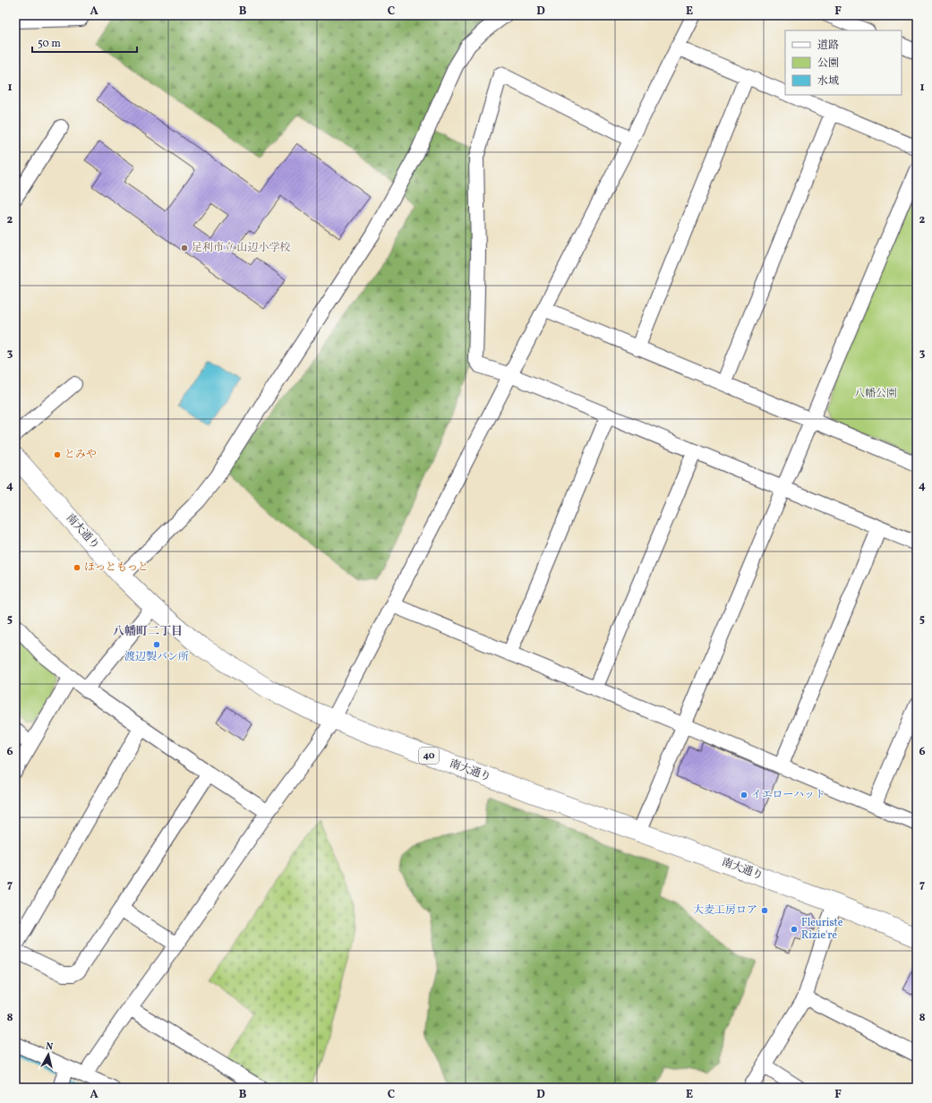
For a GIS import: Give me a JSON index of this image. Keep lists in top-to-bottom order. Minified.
{"streets":{"main road":["南大通り","40"]},"districts":["八幡町二丁目"],"parks":["八幡公園"],"places":["足利市立 山辺小学校","とみや","ほっともっと","渡辺製パン所","イエローハット","大麦工房ロア","Fleuriste Rizie're"],"legend":["道路","公園","水域"],"scale_bar":"50 m","north":"top","grid":{"columns":["A","B","C","D","E","F"],"rows":["1","2","3","4","5","6","7","8"]}}
